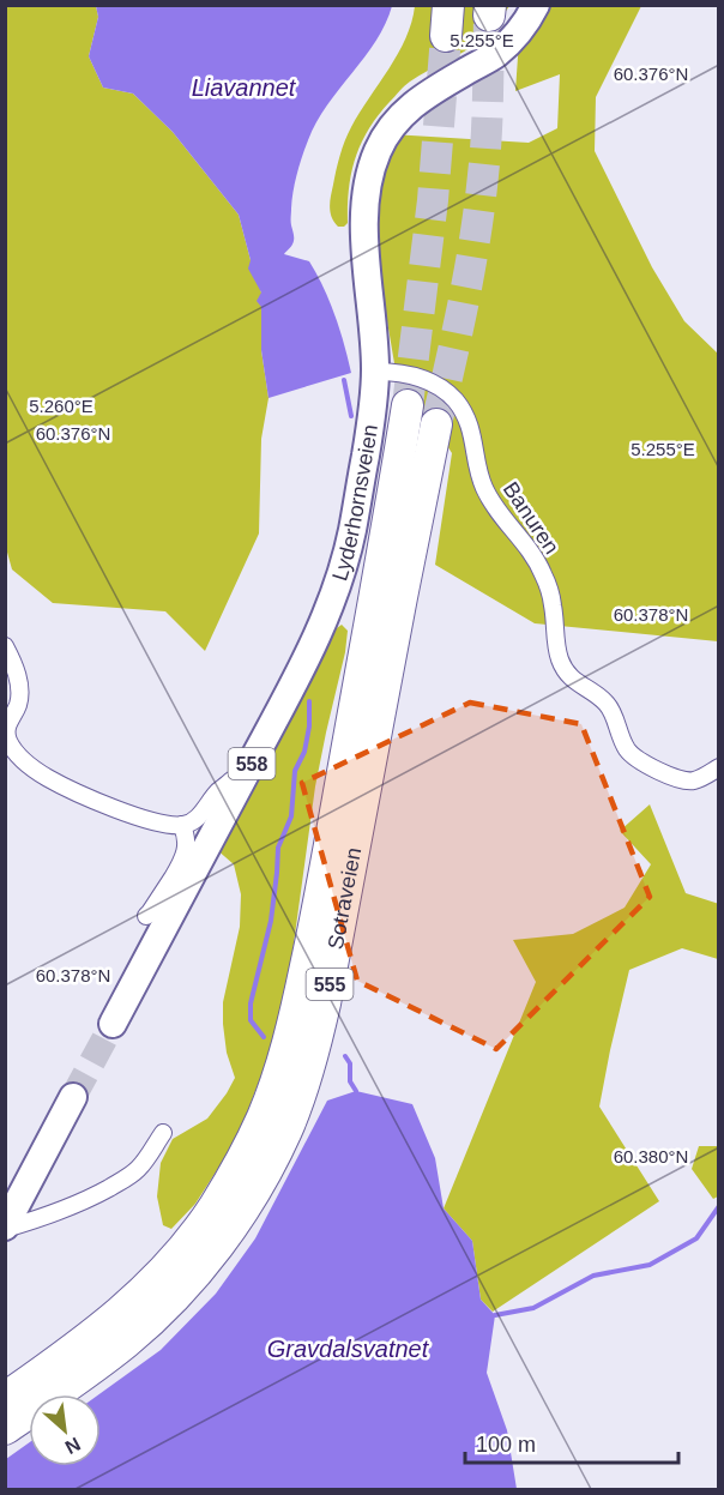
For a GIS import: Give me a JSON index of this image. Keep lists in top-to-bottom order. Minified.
{"streets":{"highway":["Sotraveien","555"],"main road":["Lyderhornsveien","558"],"street":["Banuren"]},"crossings":[["Lyderhornsveien","Banuren"]],"water":["Liavannet","Gravdalsvatnet"],"scale_bar":"100 m","north":"bottom right","coordinates":["5.255°E","60.376°N","5.260°E","60.378°N","60.380°N"]}
